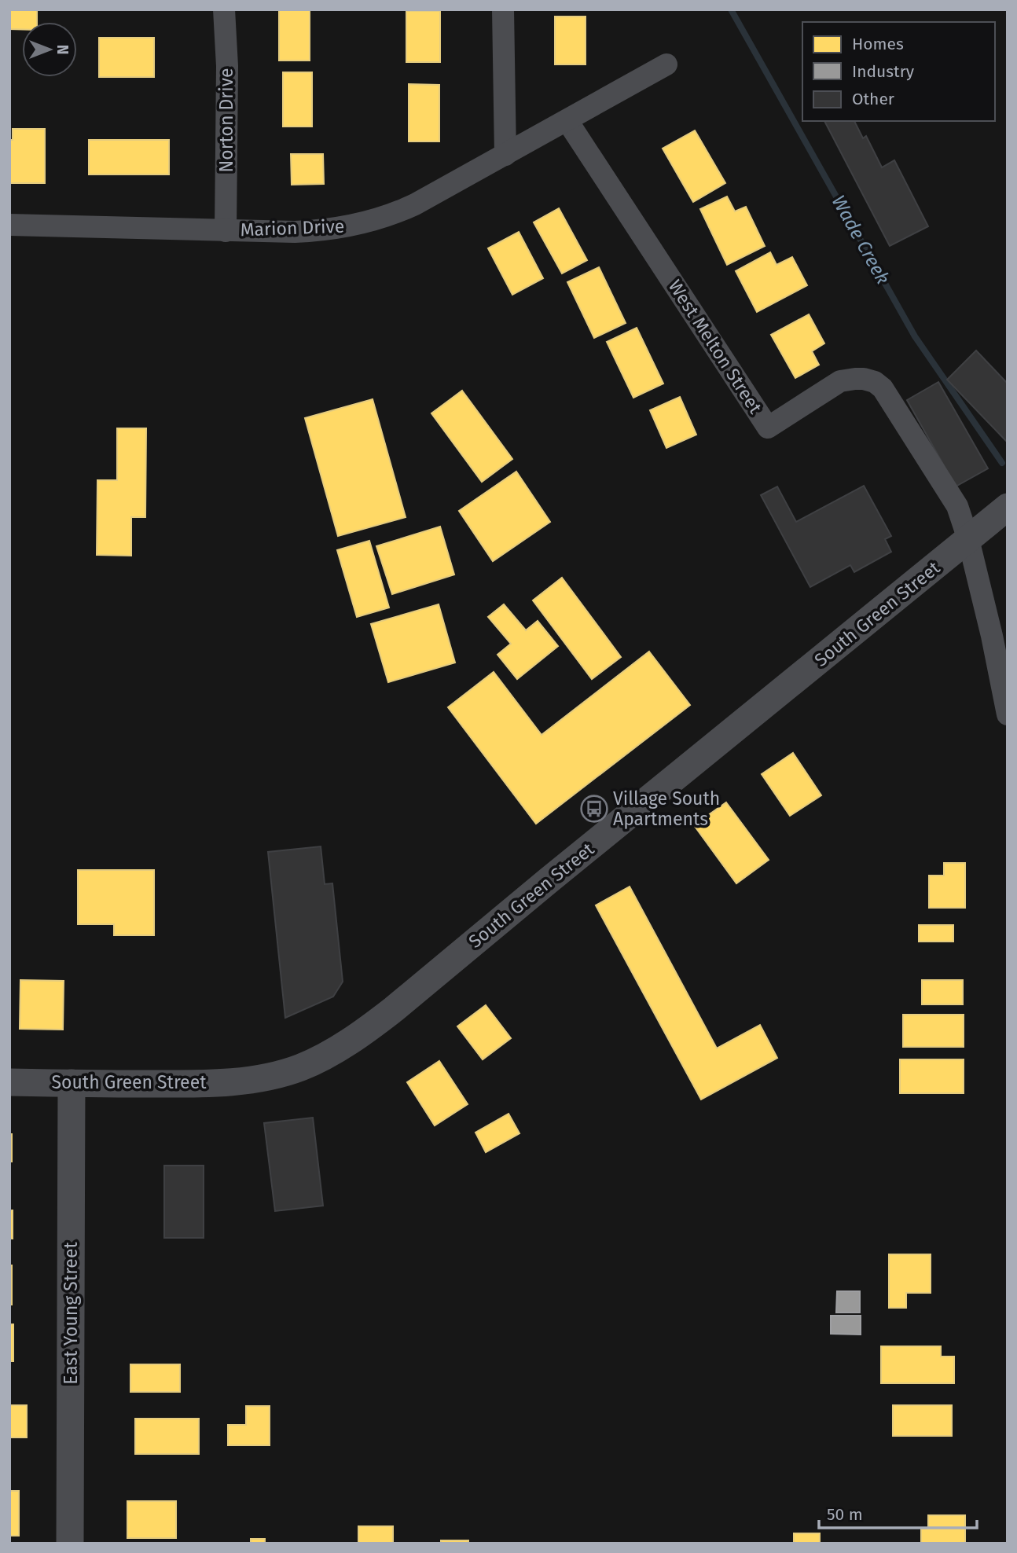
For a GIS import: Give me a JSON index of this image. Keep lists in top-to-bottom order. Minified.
{"streets":{"street":["Norton Drive","Marion Drive","West Melton Street","South Green Street","East Young Street"]},"crossings":[["Norton Drive","Marion Drive"],["Marion Drive","West Melton Street"],["West Melton Street","South Green Street"],["South Green Street","East Young Street"]],"water":["Wade Creek"],"places":{"bus stop":["Village South Apartments"]},"legend":["Homes","Industry","Other"],"scale_bar":"50 m","north":"right"}
